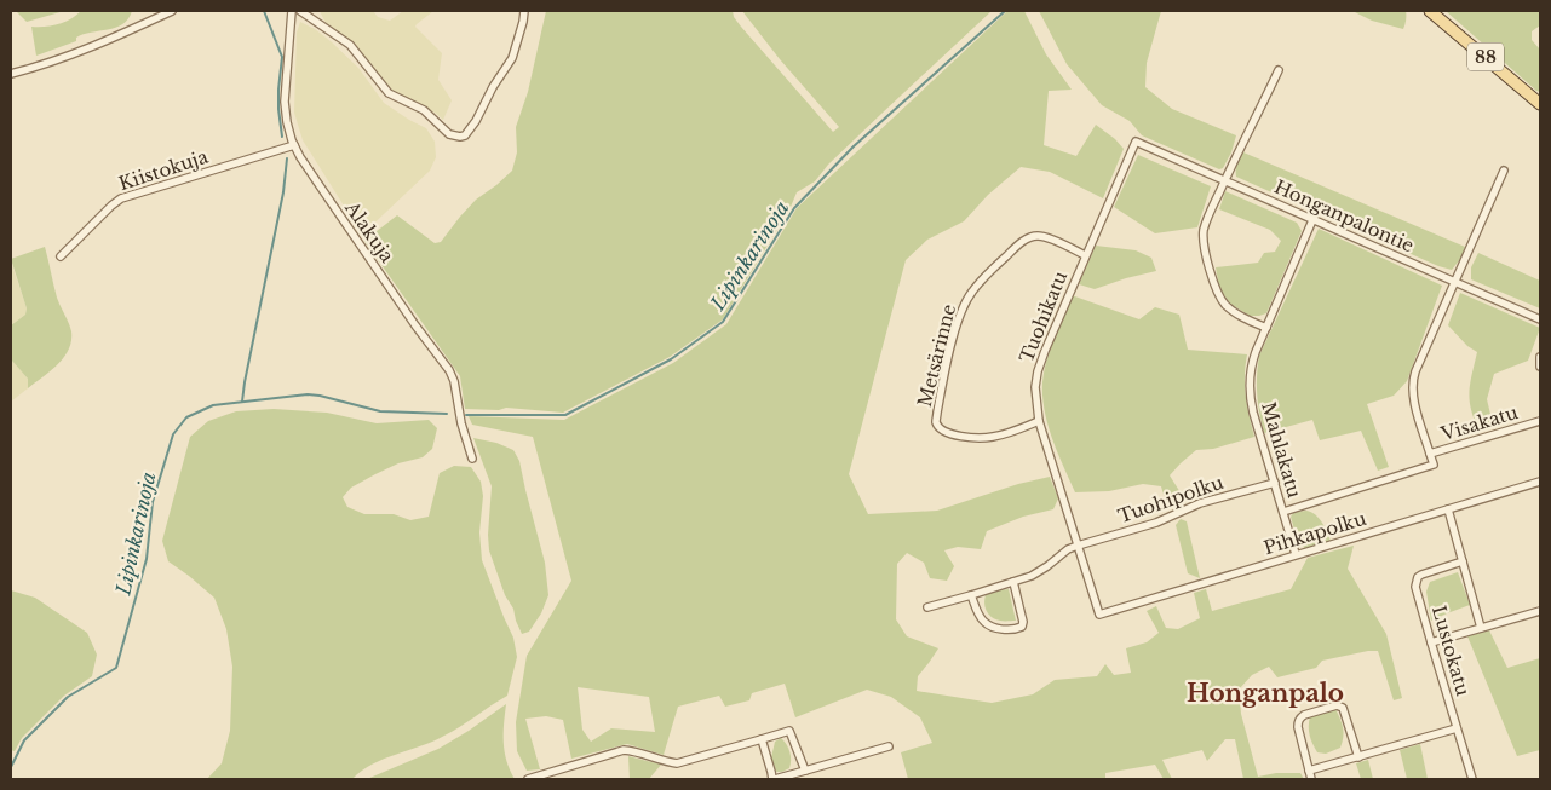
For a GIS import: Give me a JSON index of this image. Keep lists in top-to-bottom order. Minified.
{"streets":{"main road":["88"],"street":["Kiistokuja","Honganpalontie","Alakuja","Tuohikatu","Metsärinne","Visakatu","Mahlakatu","Tuohipolku","Pihkapolku","Lustokatu"]},"crossings":[["Kiistokuja","Alakuja"],["Honganpalontie","Tuohikatu"],["Honganpalontie","Visakatu"],["Honganpalontie","Mahlakatu"],["Tuohikatu","Metsärinne"],["Tuohikatu","Tuohipolku"],["Tuohikatu","Pihkapolku"],["Mahlakatu","Tuohipolku"],["Mahlakatu","Pihkapolku"]],"districts":["Honganpalo"],"water":["Lipinkarinoja"]}
